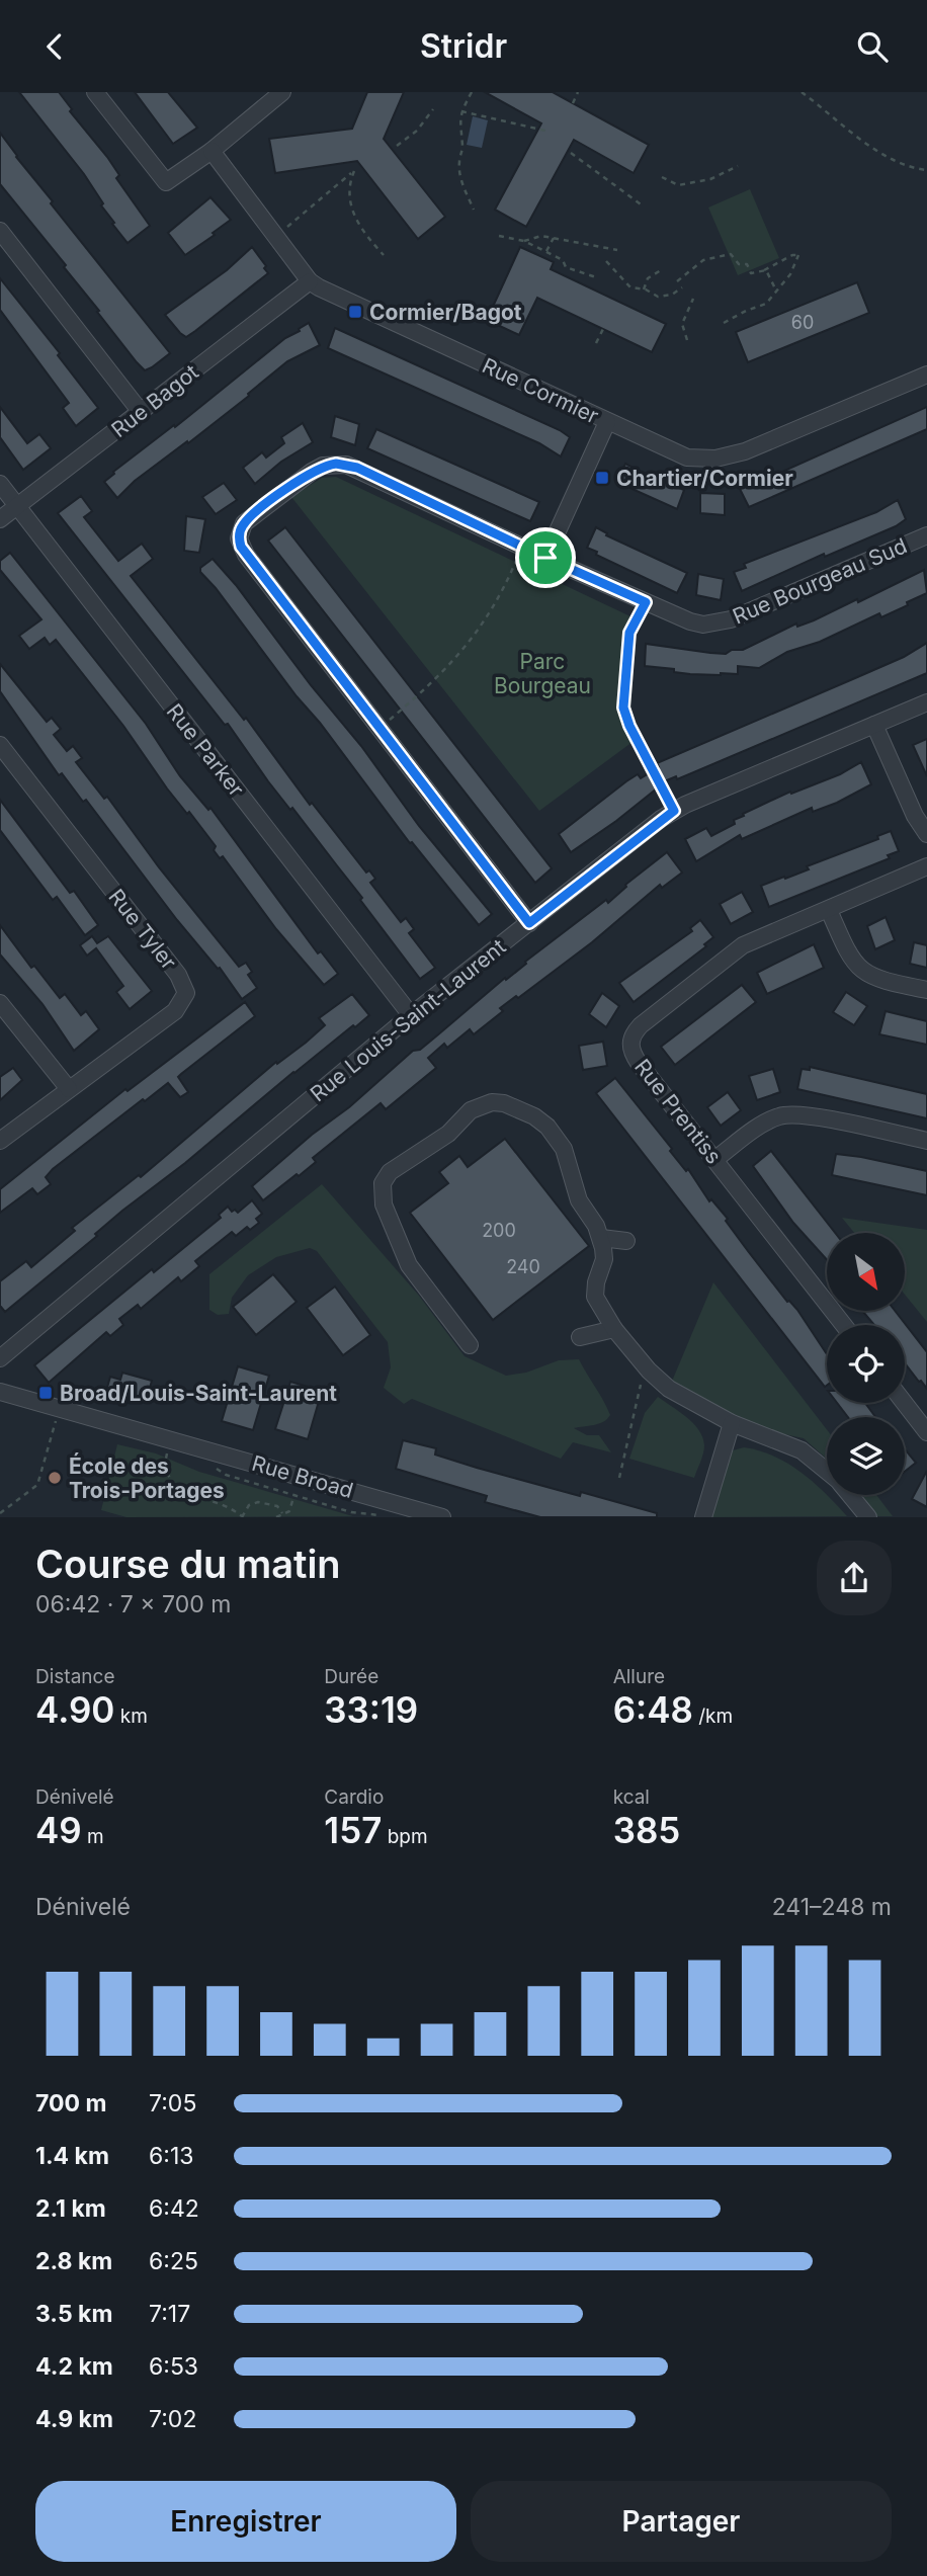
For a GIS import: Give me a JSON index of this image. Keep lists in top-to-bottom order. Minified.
{"streets":{"street":["Rue Cormier","Rue Bagot","Rue Bourgeau Sud","Rue Parker","Rue Tyler","Rue Louis-Saint-Laurent","Rue Prentiss","Rue Broad"]},"crossings":[["Rue Cormier","Rue Bagot"],["Rue Bagot","Rue Parker"],["Rue Bourgeau Sud","Rue Louis-Saint-Laurent"],["Rue Parker","Rue Louis-Saint-Laurent"]],"parks":["Parc Bourgeau"],"places":{"transit":["Cormier/Bagot","Chartier/Cormier","Broad/Louis-Saint-Laurent"],"other":["École des Trois-Portages"]},"house_numbers":["60","200","240"],"north":"bottom right","page":{"header":"Stridr","heading":["Course du matin","06:42 · 7 × 700 m"],"stats":[["Distance","4.90 km"],["Durée","33:19"],["Allure","6:48 /km"],["Dénivelé","49 m"],["Cardio","157 bpm"],["kcal","385"]],"chart":["Dénivelé","241–248 m"],"list":[{"name":"700 m","note":"7:05"},{"name":"1.4 km","note":"6:13"},{"name":"2.1 km","note":"6:42"},{"name":"2.8 km","note":"6:25"},{"name":"3.5 km","note":"7:17"},{"name":"4.2 km","note":"6:53"},{"name":"4.9 km","note":"7:02"}],"buttons":["Enregistrer","Partager"]}}
